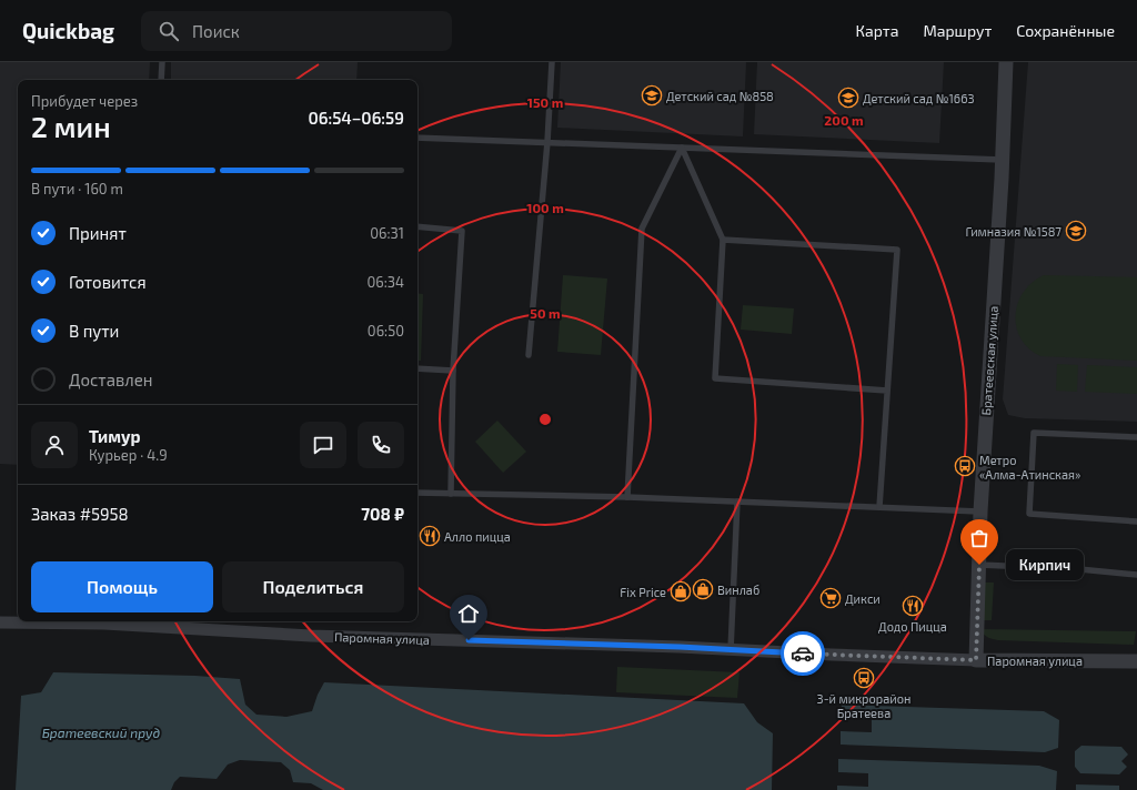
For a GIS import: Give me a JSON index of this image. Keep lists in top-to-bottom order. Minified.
{"streets":{"street":["Братеевская улица","Паромная улица"]},"crossings":[["Братеевская улица","Паромная улица"]],"water":["Братеевский пруд"],"places":{"school or university":["Детский сад №858","Детский сад №1663","Гимназия №1587"],"bus stop":["Метро «Алма-Атинская»","3-й микрорайон Братеева"],"restaurant":["Алло пицца","Додо Пицца"],"other":["Кирпич"],"shop":["Винлаб","Fix Price"],"supermarket":["Дикси"]},"page":{"header":"Quickbag","search":"Поиск","nav":["Карта","Маршрут","Сохранённые"],"heading":["2 мин","Прибудет через","06:54–06:59"],"panel":["Тимур","Курьер · 4.9","Заказ #5958","708 ₽"],"bar":"В пути · 160 m","list":[["Принят","06:31"],["Готовится","06:34"],["В пути","06:50"],"Доставлен"],"bubble":"Кирпич","buttons":["Помощь","Поделиться"]},"rings":["150 m","200 m","100 m","50 m"]}
